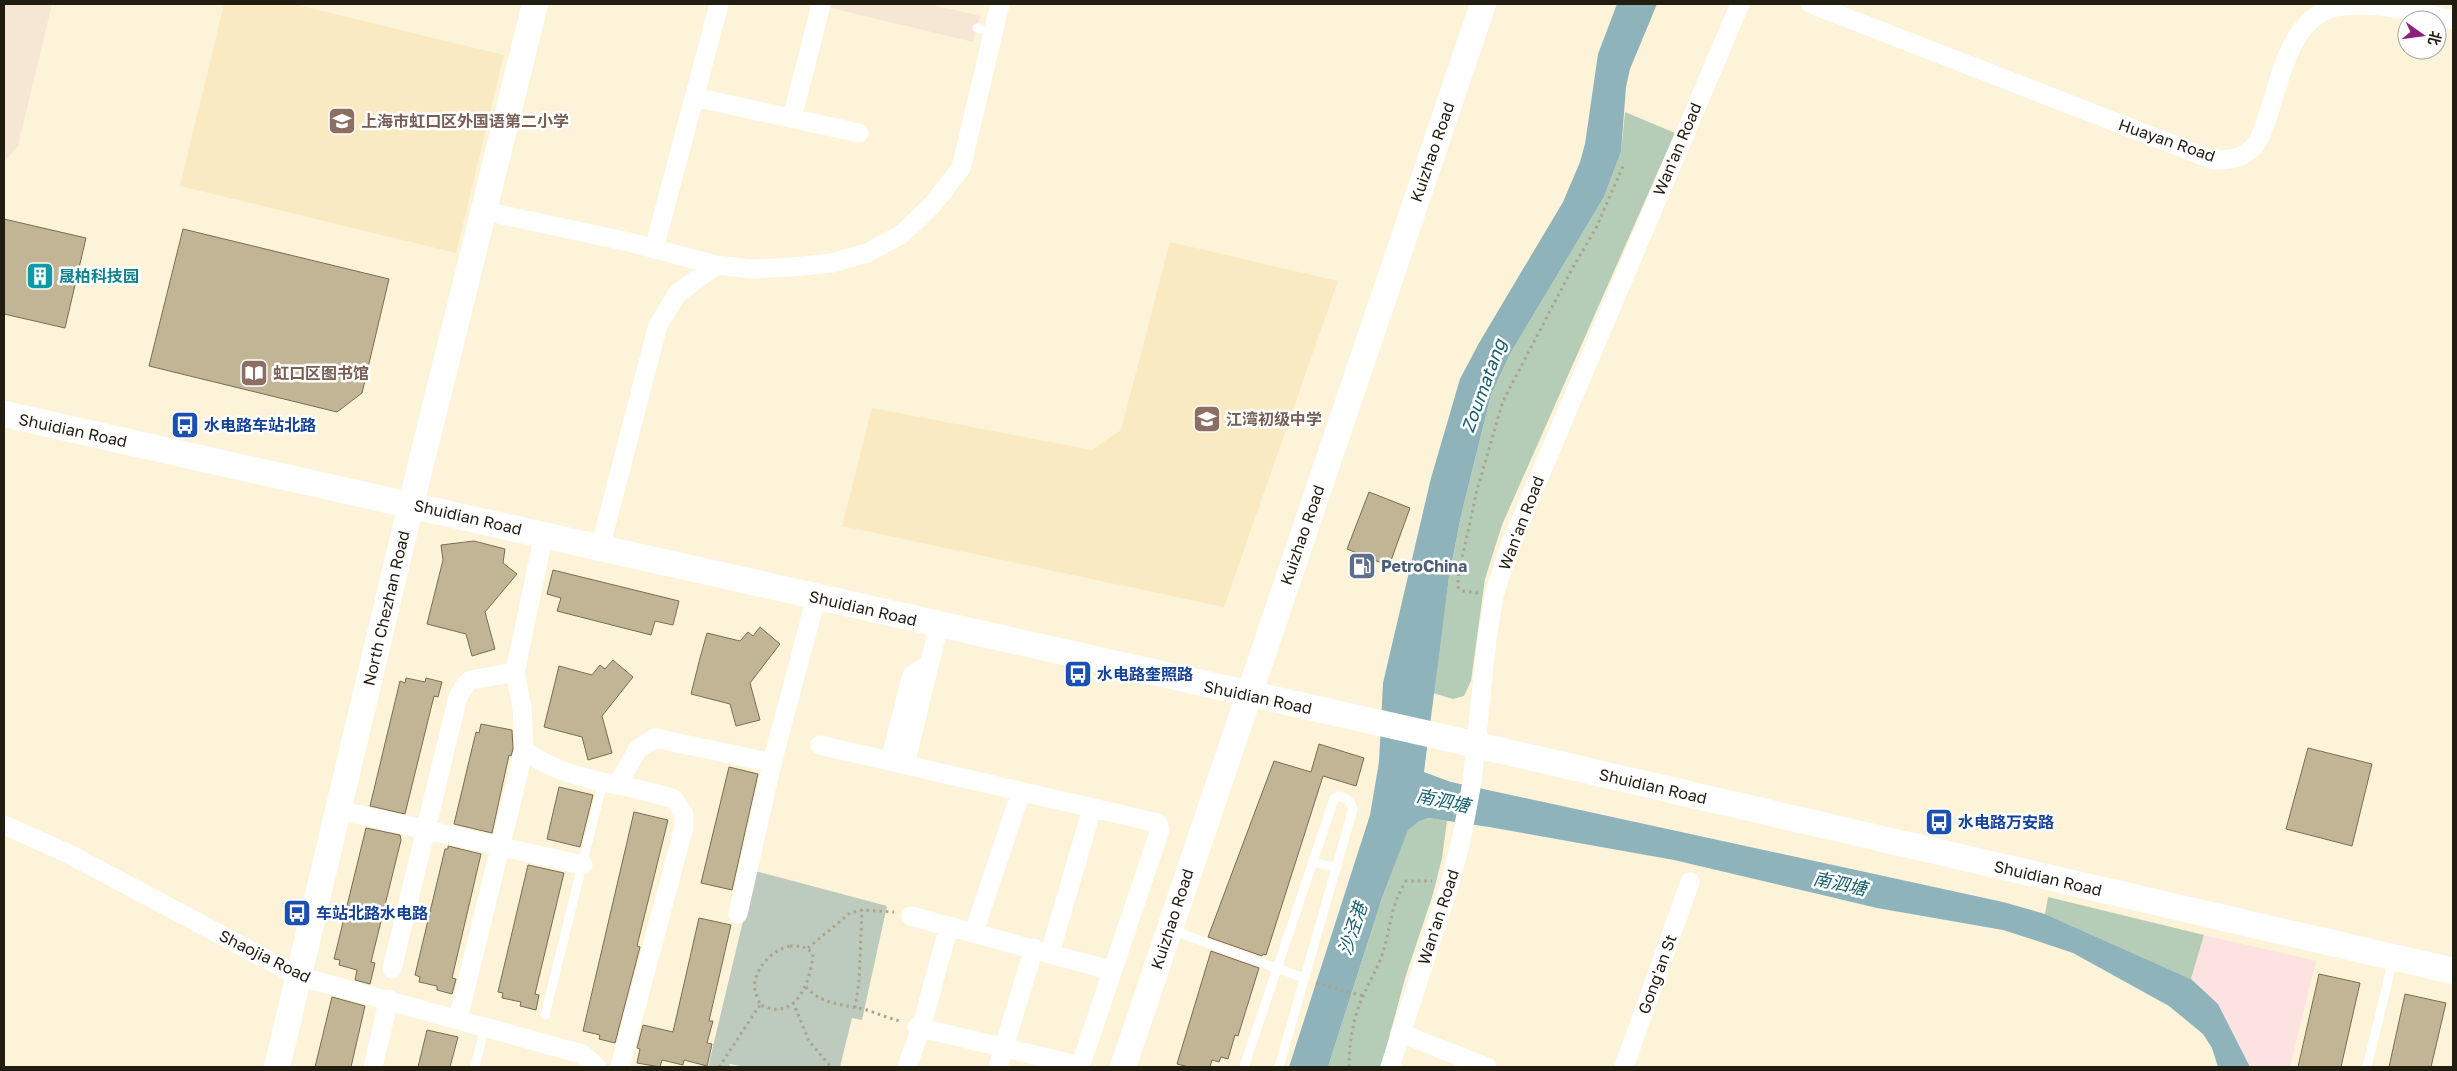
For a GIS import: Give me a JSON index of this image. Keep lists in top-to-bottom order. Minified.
{"streets":{"main road":["Kuizhao Road","Shuidian Road","North Chezhan Road"],"street":["Huayan Road","Wan'an Road","Shaojia Road","Gong'an St"]},"crossings":[["Wan'an Road","Shuidian Road"],["Kuizhao Road","Shuidian Road"],["Shuidian Road","North Chezhan Road"],["North Chezhan Road","Shaojia Road"]],"water":["Zoumatang","南泗塘","沙泾港"],"places":{"school or university":["上海市虹口区外国语第二小学","江湾初级中学"],"building":["晟柏科技园"],"library":["虹口区图书馆"],"bus stop":["水电路车站北路","水电路奎照路","水电路万安路","车站北路水电路"],"fuel station":["PetroChina"]},"north":"right"}
